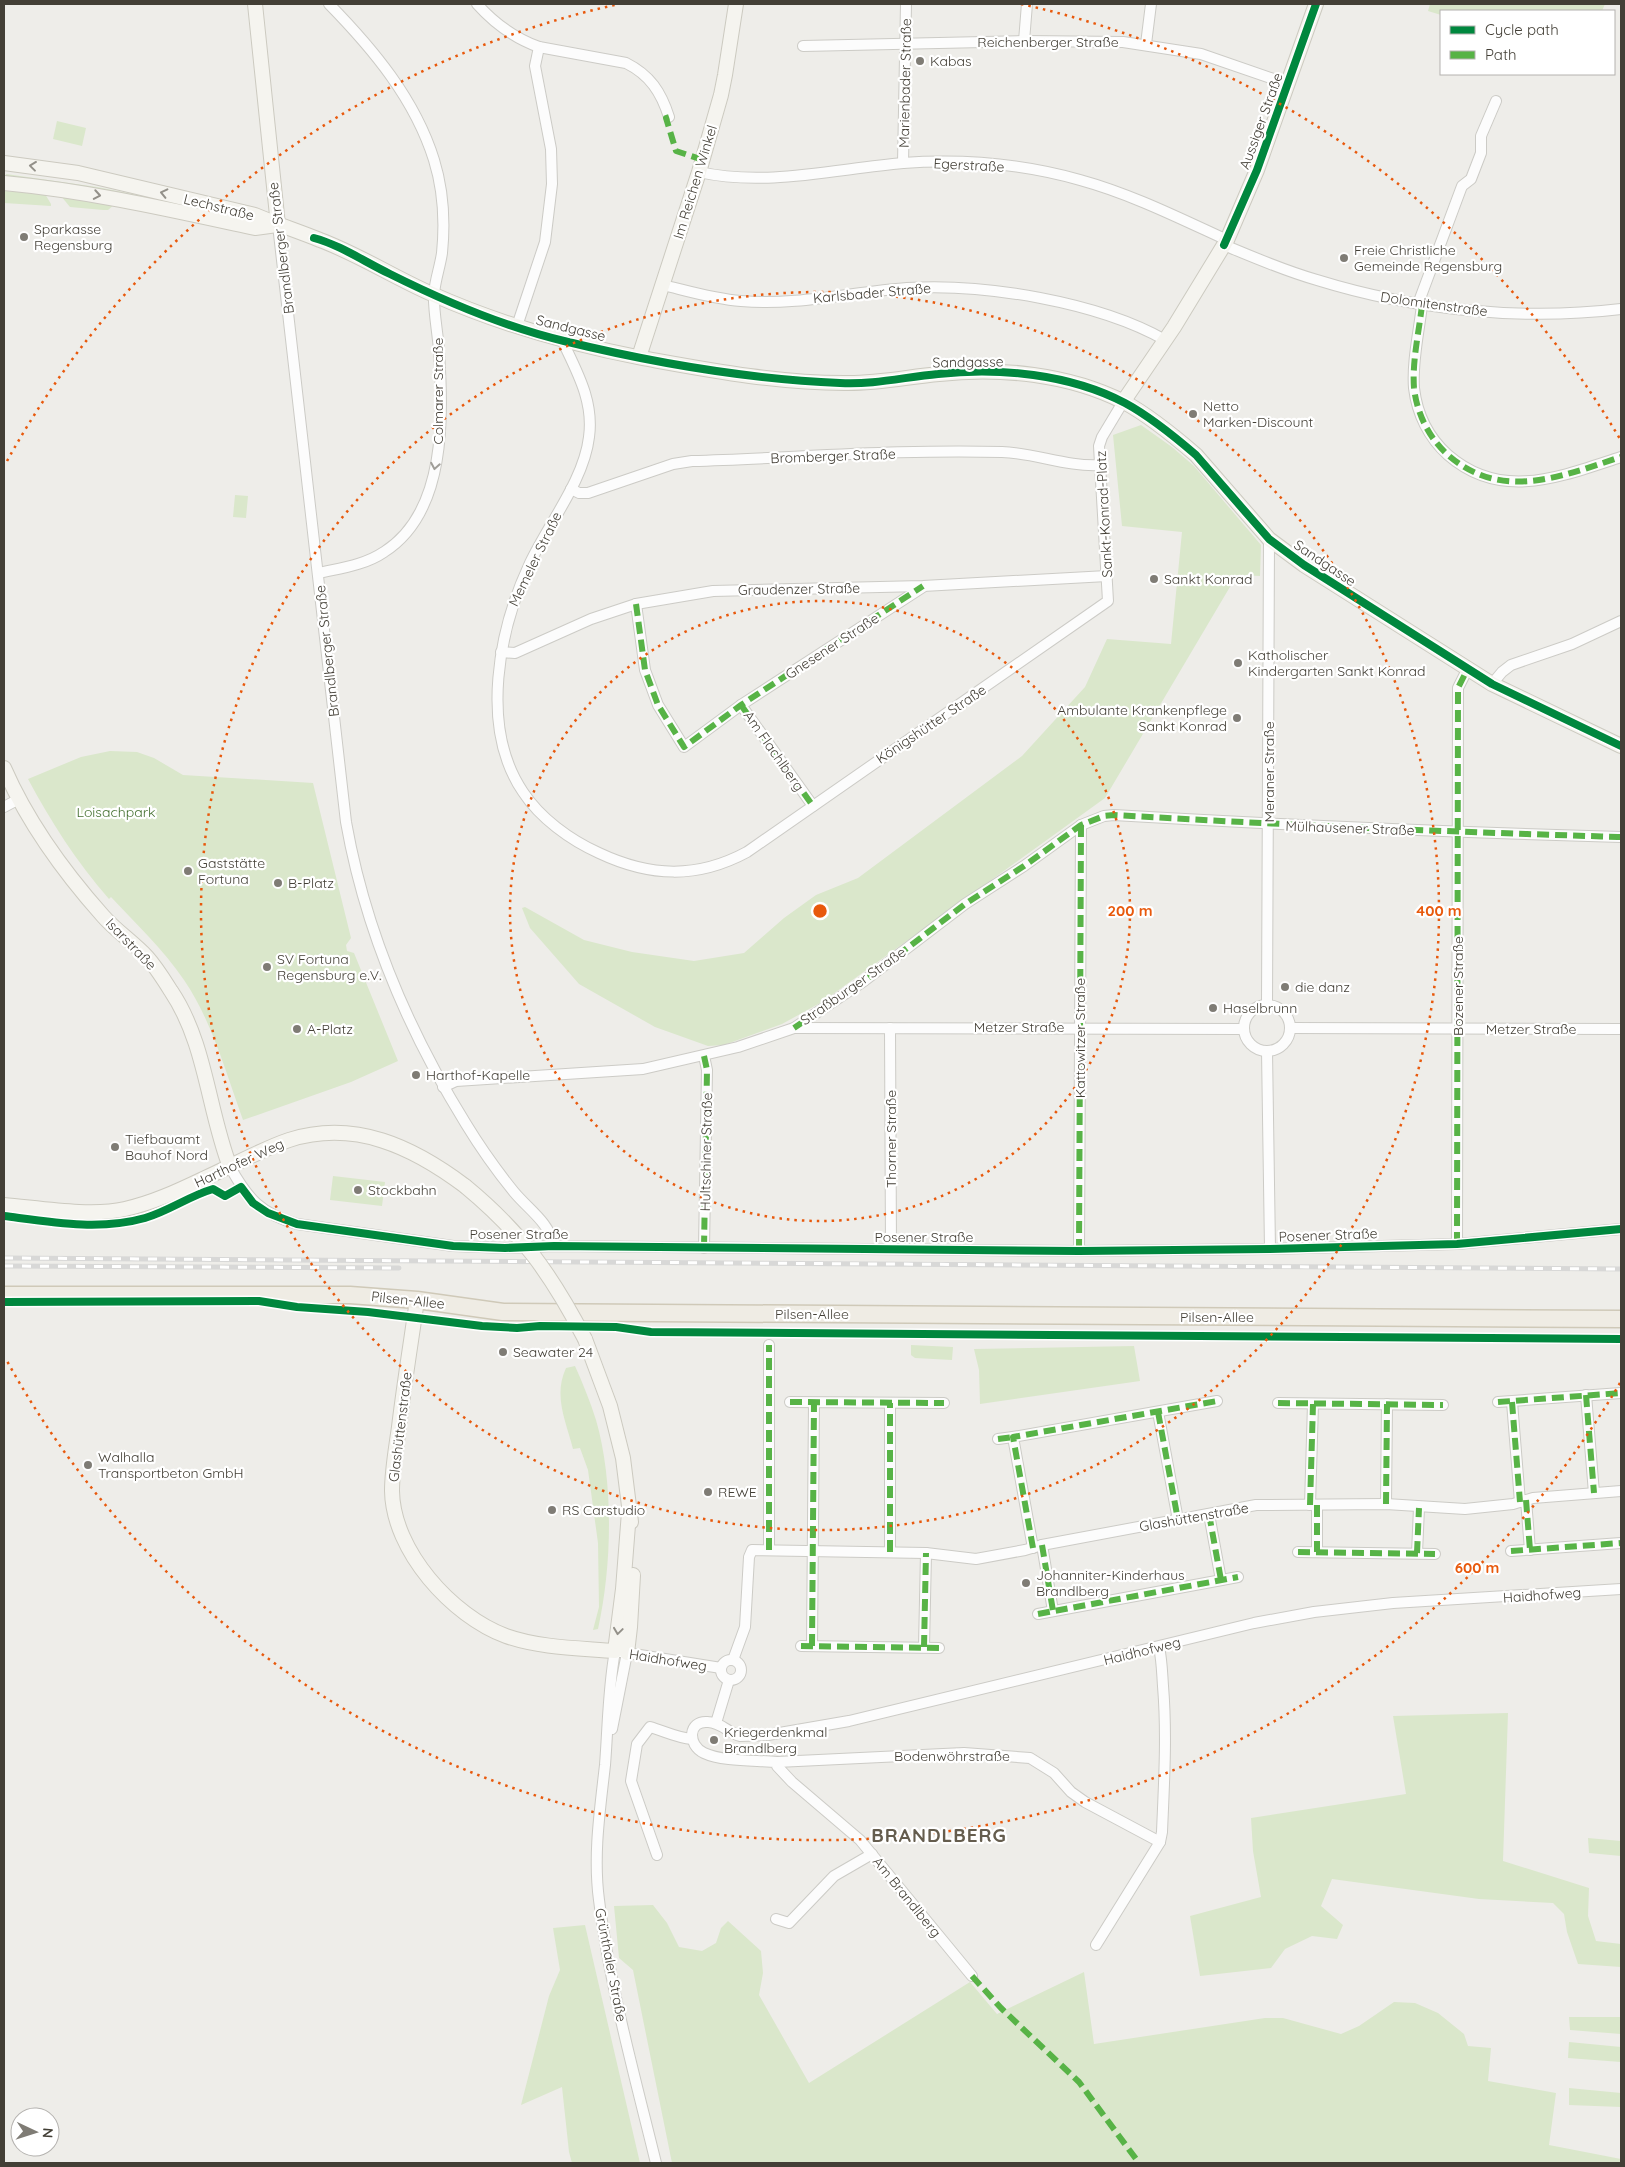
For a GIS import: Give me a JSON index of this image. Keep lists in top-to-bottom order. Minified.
{"streets":{"main road":["Pilsen-Allee"],"street":["Reichenberger Straße","Marienbader Straße","Aussiger Straße","Egerstraße","Im Reichen Winkel","Lechstraße","Brandlberger Straße","Karlsbader Straße","Dolomitenstraße","Sandgasse","Colmarer Straße","Bromberger Straße","Sankt-Konrad-Platz","Memeler Straße","Graudenzer Straße","Gnesener Straße","Königshütter Straße","Am Flachlberg","Meraner Straße","Mülhausener Straße","Isarstraße","Straßburger Straße","Bozener Straße","Metzer Straße","Kattowitzer Straße","Thorner Straße","Hultschiner Straße","Harthofer Weg","Posener Straße","Glashüttenstraße","Haidhofweg","Bodenwöhrstraße","Am Brandlberg","Grünthaler Straße"]},"crossings":[["Reichenberger Straße","Marienbader Straße"],["Reichenberger Straße","Aussiger Straße"],["Marienbader Straße","Egerstraße"],["Aussiger Straße","Egerstraße"],["Aussiger Straße","Karlsbader Straße"],["Aussiger Straße","Dolomitenstraße"],["Aussiger Straße","Sandgasse"],["Aussiger Straße","Sankt-Konrad-Platz"],["Egerstraße","Im Reichen Winkel"],["Egerstraße","Dolomitenstraße"],["Im Reichen Winkel","Karlsbader Straße"],["Im Reichen Winkel","Sandgasse"],["Lechstraße","Brandlberger Straße"],["Lechstraße","Sandgasse"],["Brandlberger Straße","Sandgasse"],["Brandlberger Straße","Colmarer Straße"],["Brandlberger Straße","Straßburger Straße"],["Brandlberger Straße","Posener Straße"],["Sandgasse","Colmarer Straße"],["Sandgasse","Sankt-Konrad-Platz"],["Sandgasse","Memeler Straße"],["Sandgasse","Meraner Straße"],["Sandgasse","Bozener Straße"],["Bromberger Straße","Sankt-Konrad-Platz"],["Bromberger Straße","Memeler Straße"],["Sankt-Konrad-Platz","Graudenzer Straße"],["Sankt-Konrad-Platz","Königshütter Straße"],["Memeler Straße","Graudenzer Straße"],["Memeler Straße","Königshütter Straße"],["Graudenzer Straße","Gnesener Straße"],["Graudenzer Straße","Am Flachlberg"],["Gnesener Straße","Am Flachlberg"],["Königshütter Straße","Am Flachlberg"],["Meraner Straße","Mülhausener Straße"],["Meraner Straße","Metzer Straße"],["Mülhausener Straße","Straßburger Straße"],["Mülhausener Straße","Bozener Straße"],["Mülhausener Straße","Kattowitzer Straße"],["Isarstraße","Harthofer Weg"],["Isarstraße","Posener Straße"],["Straßburger Straße","Metzer Straße"],["Straßburger Straße","Kattowitzer Straße"],["Straßburger Straße","Hultschiner Straße"],["Bozener Straße","Metzer Straße"],["Bozener Straße","Posener Straße"],["Metzer Straße","Kattowitzer Straße"],["Metzer Straße","Thorner Straße"],["Kattowitzer Straße","Posener Straße"],["Thorner Straße","Posener Straße"],["Hultschiner Straße","Posener Straße"],["Harthofer Weg","Posener Straße"],["Harthofer Weg","Grünthaler Straße"],["Pilsen-Allee","Glashüttenstraße"],["Glashüttenstraße","Haidhofweg"],["Glashüttenstraße","Grünthaler Straße"],["Haidhofweg","Grünthaler Straße"],["Bodenwöhrstraße","Am Brandlberg"]],"one_way":["Colmarer Straße"],"districts":["BRANDLBERG"],"parks":["Loisachpark"],"places":["Kabas","Sparkasse Regensburg","Freie Christliche Gemeinde Regensburg","Netto Marken-Discount","Sankt Konrad","Katholischer Kindergarten Sankt Konrad","Ambulante Krankenpflege Sankt Konrad","Gaststätte Fortuna","B-Platz","SV Fortuna Regensburg e.V.","die danz","Haselbrunn","A-Platz","Harthof-Kapelle","Tiefbauamt Bauhof Nord","Stockbahn","Seawater 24","Walhalla Transportbeton GmbH","REWE","RS Carstudio","Johanniter-Kinderhaus Brandlberg","Kriegerdenkmal Brandlberg"],"legend":["Cycle path","Path"],"north":"right","rings":["200 m","400 m","600 m"]}
